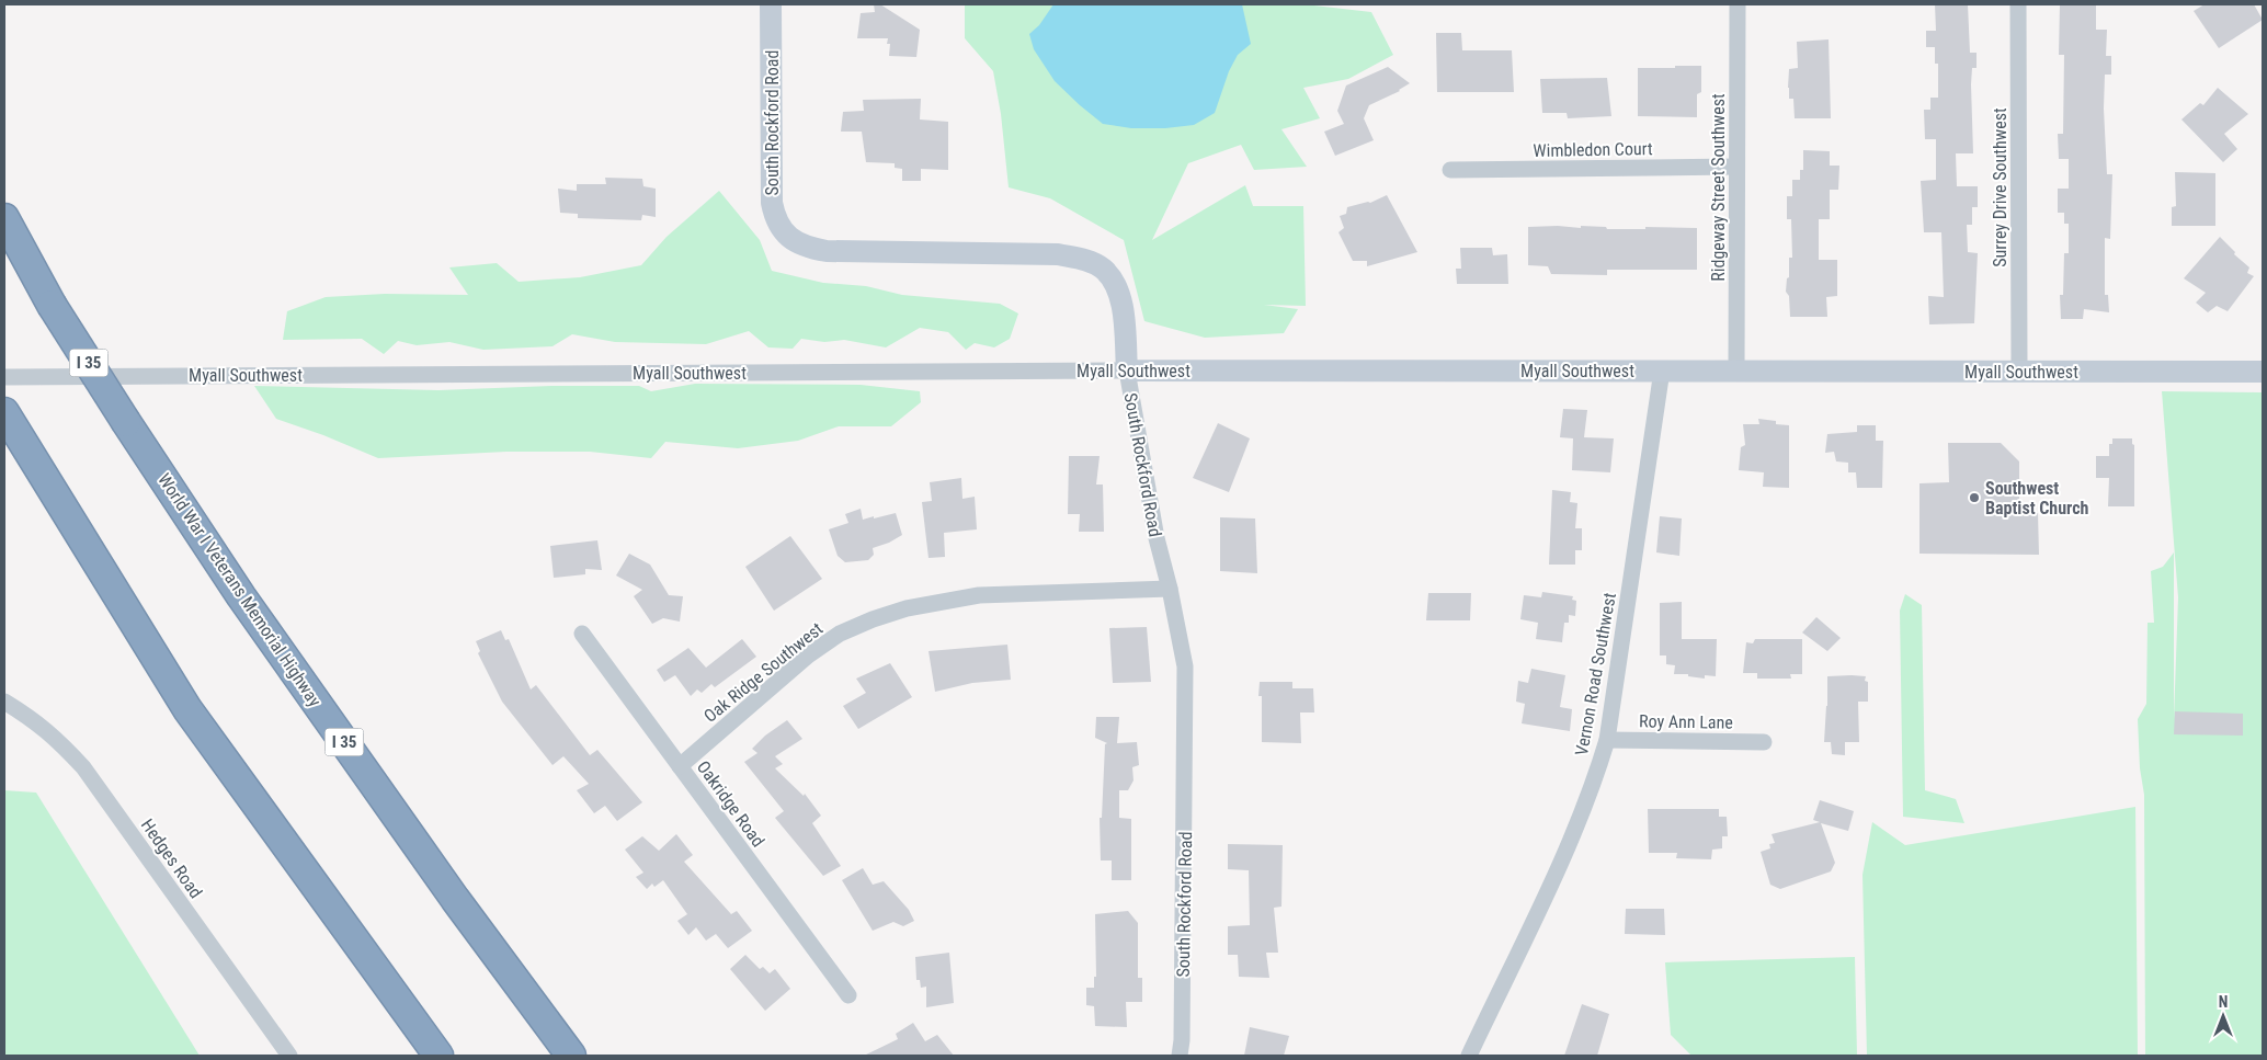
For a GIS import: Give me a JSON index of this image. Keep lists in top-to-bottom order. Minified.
{"streets":{"highway":["I 35","World War I Veterans Memorial Highway"],"street":["South Rockford Road","Wimbledon Court","Ridgeway Street Southwest","Surrey Drive Southwest","Myall Southwest","Oak Ridge Southwest","Vernon Road Southwest","Roy Ann Lane","Oakridge Road","Hedges Road"]},"crossings":[["South Rockford Road","Myall Southwest"],["South Rockford Road","Oak Ridge Southwest"],["Wimbledon Court","Ridgeway Street Southwest"],["Ridgeway Street Southwest","Myall Southwest"],["Surrey Drive Southwest","Myall Southwest"],["Myall Southwest","Vernon Road Southwest"],["Oak Ridge Southwest","Oakridge Road"],["Vernon Road Southwest","Roy Ann Lane"]],"places":["Southwest Baptist Church"],"north":"top"}
